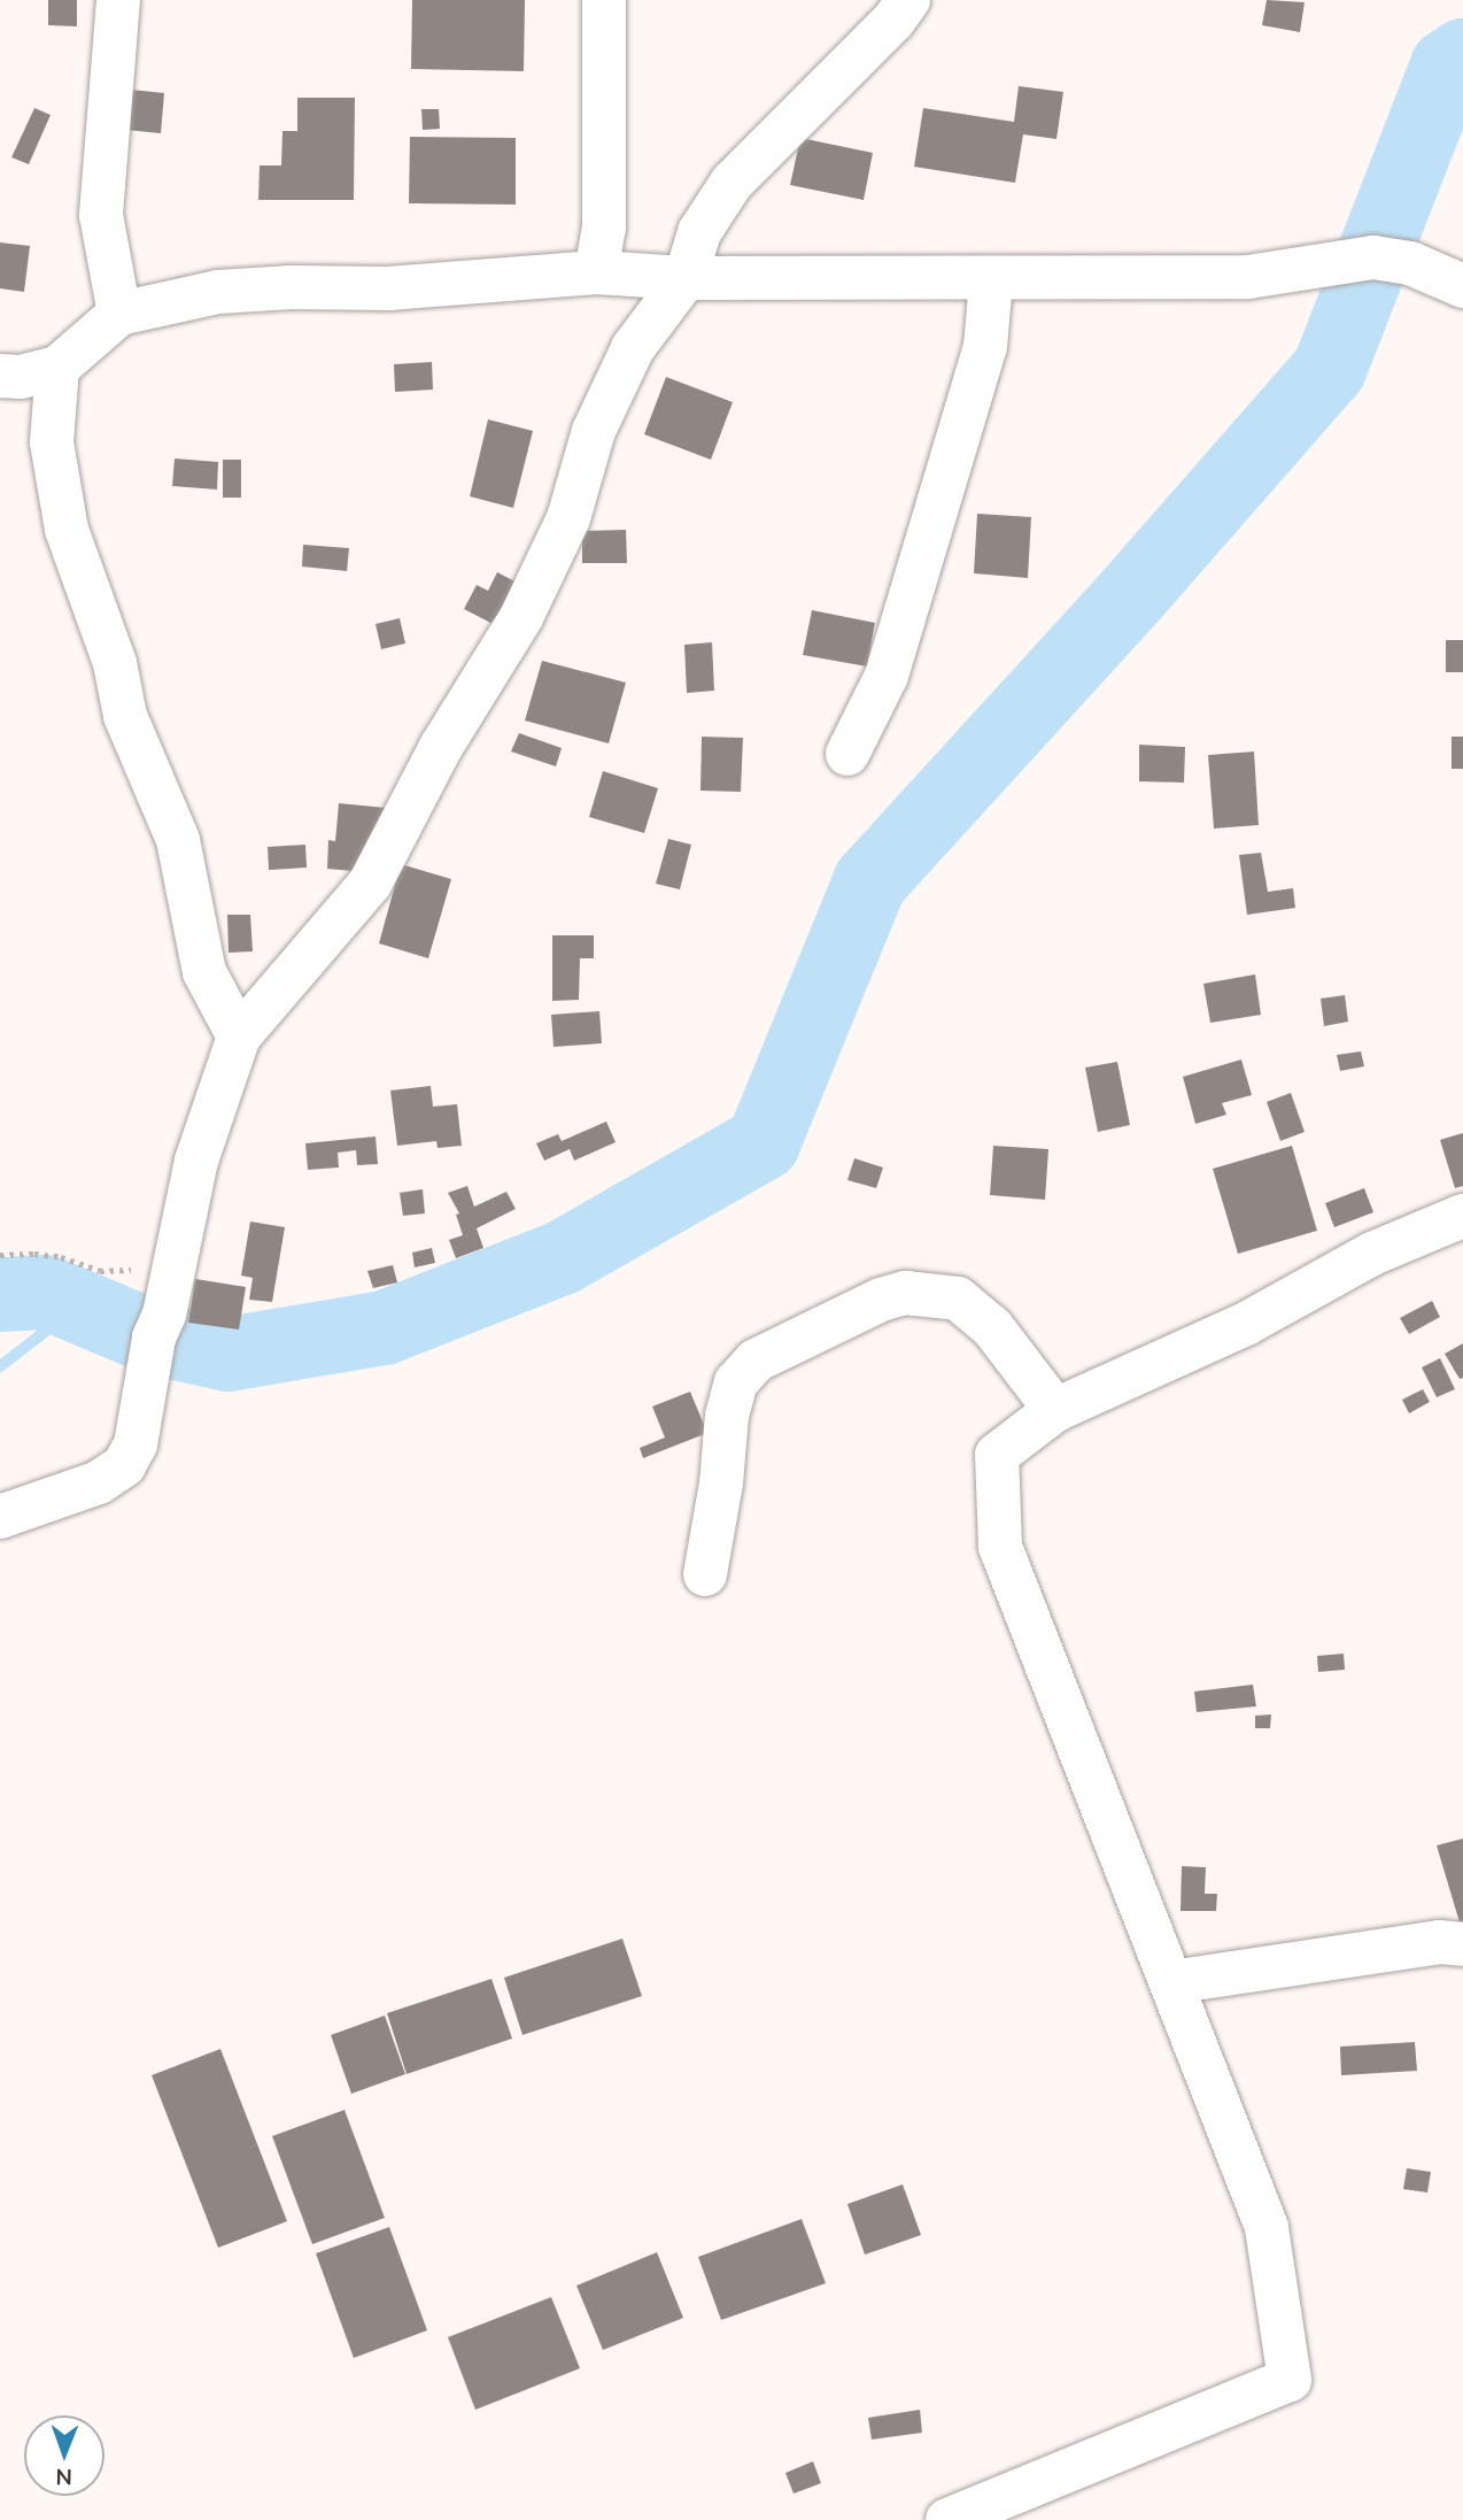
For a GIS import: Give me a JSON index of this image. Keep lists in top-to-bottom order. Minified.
{"north":"bottom"}
